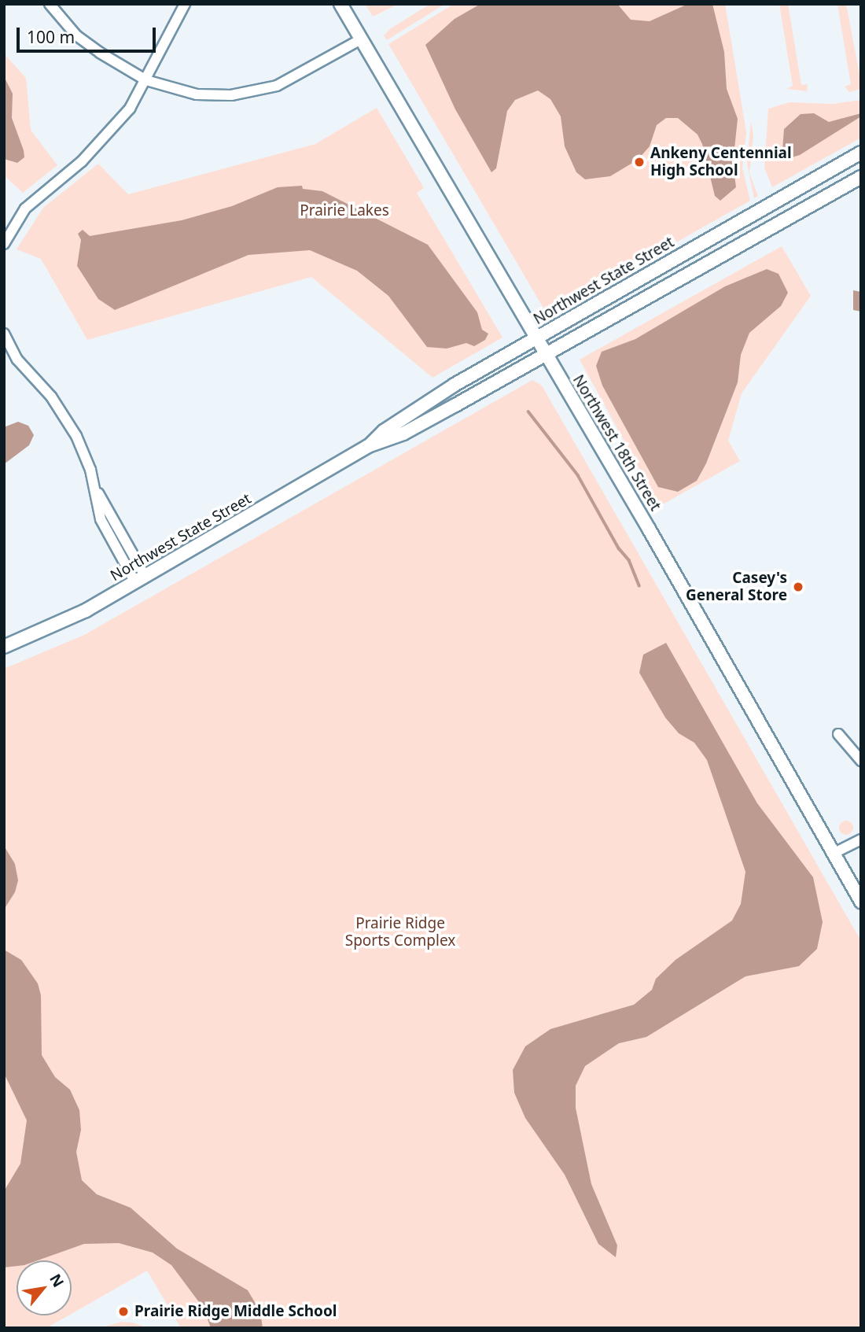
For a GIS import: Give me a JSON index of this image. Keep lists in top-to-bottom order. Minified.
{"streets":{"main road":["Northwest State Street","Northwest 18th Street"]},"crossings":[["Northwest State Street","Northwest 18th Street"]],"parks":["Prairie Lakes","Prairie Ridge Sports Complex"],"places":["Ankeny Centennial High School","Casey's General Store","Prairie Ridge Middle School"],"scale_bar":"100 m","north":"top right"}
